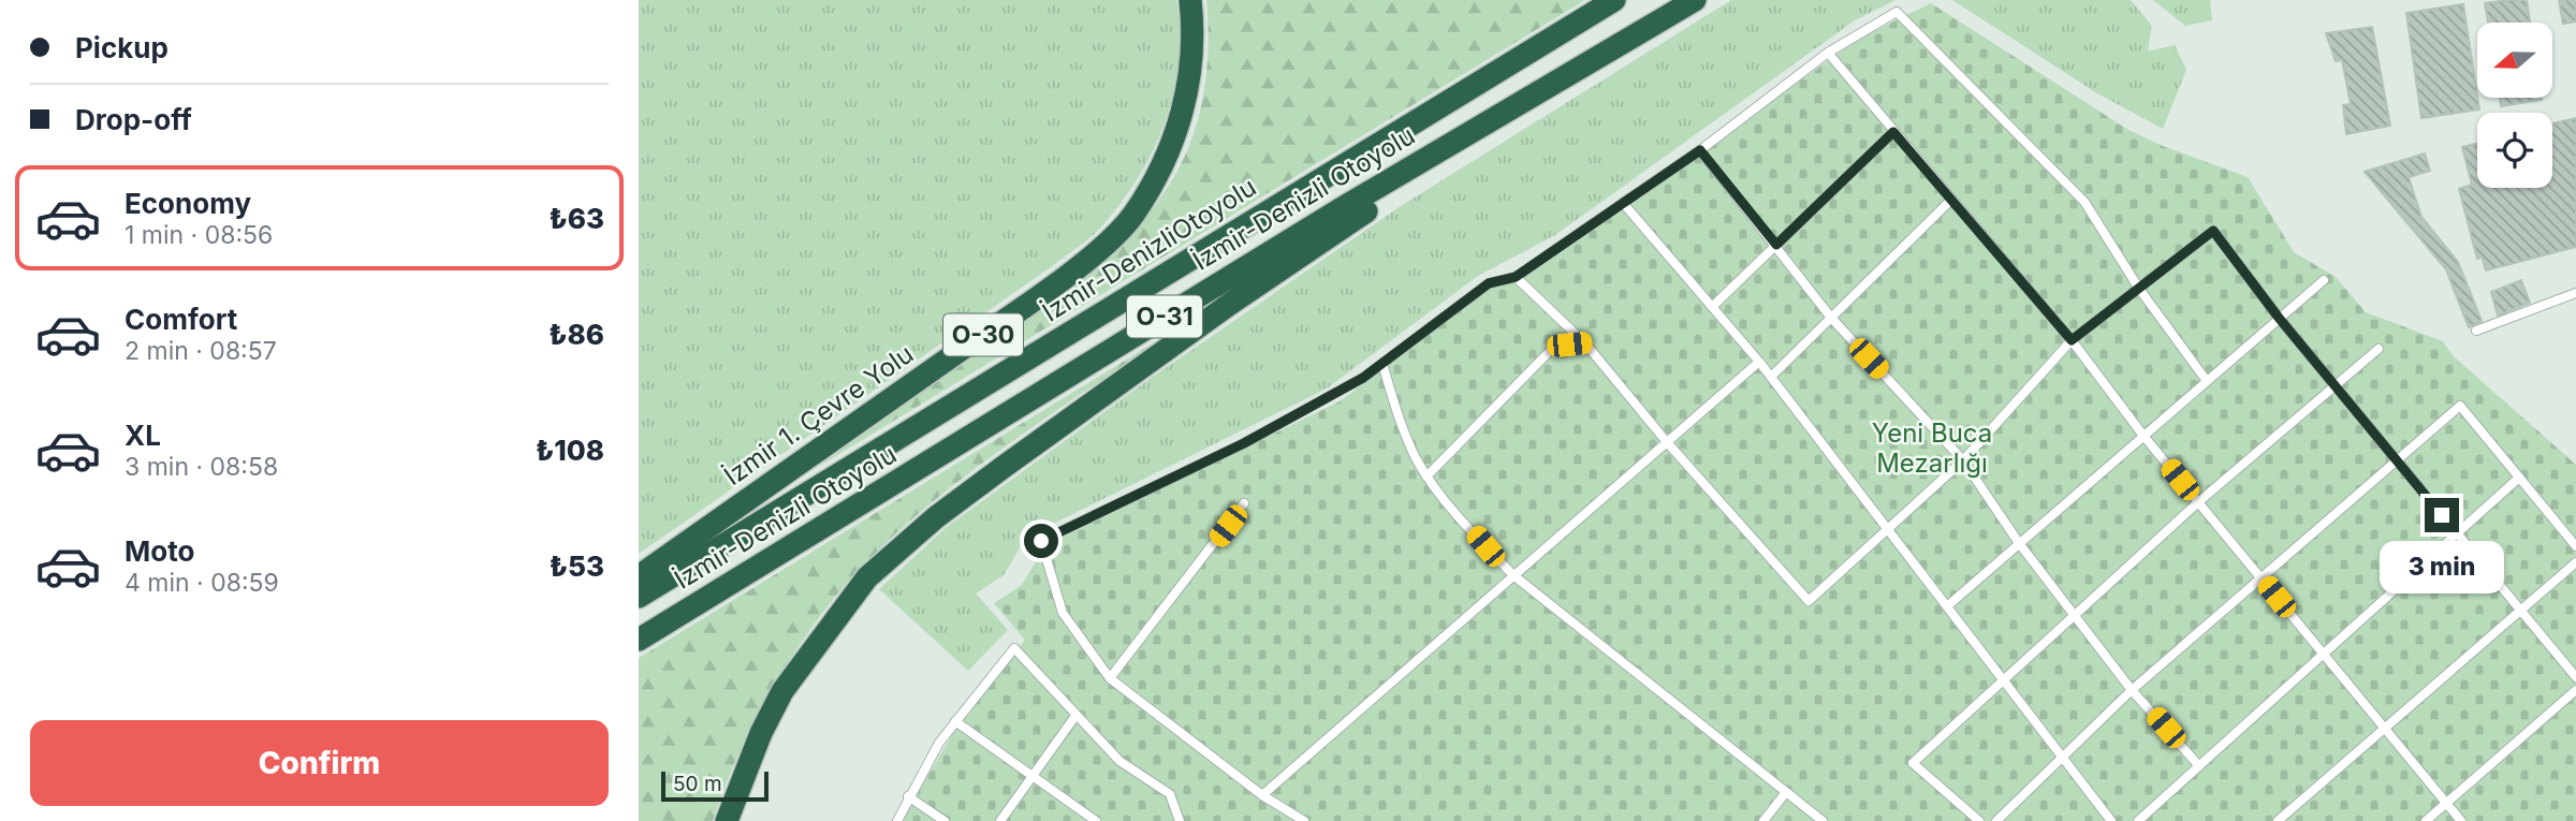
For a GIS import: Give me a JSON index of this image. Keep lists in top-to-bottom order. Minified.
{"streets":{"highway":["İzmir-Denizli Otoyolu","İzmir-DenizliOtoyolu","O-31","O-30","İzmir 1. Çevre Yolu"]},"parks":["Yeni Buca Mezarlığı"],"scale_bar":"50 m","north":"left","page":{"banner":["Pickup","Drop-off"],"list":[{"name":"Economy","note":"1 min · 08:56","value":"₺63"},{"name":"Comfort","note":"2 min · 08:57","value":"₺86"},{"name":"XL","note":"3 min · 08:58","value":"₺108"},{"name":"Moto","note":"4 min · 08:59","value":"₺53"}],"bubble":"3 min","buttons":"Confirm","scale":"50 m"}}
